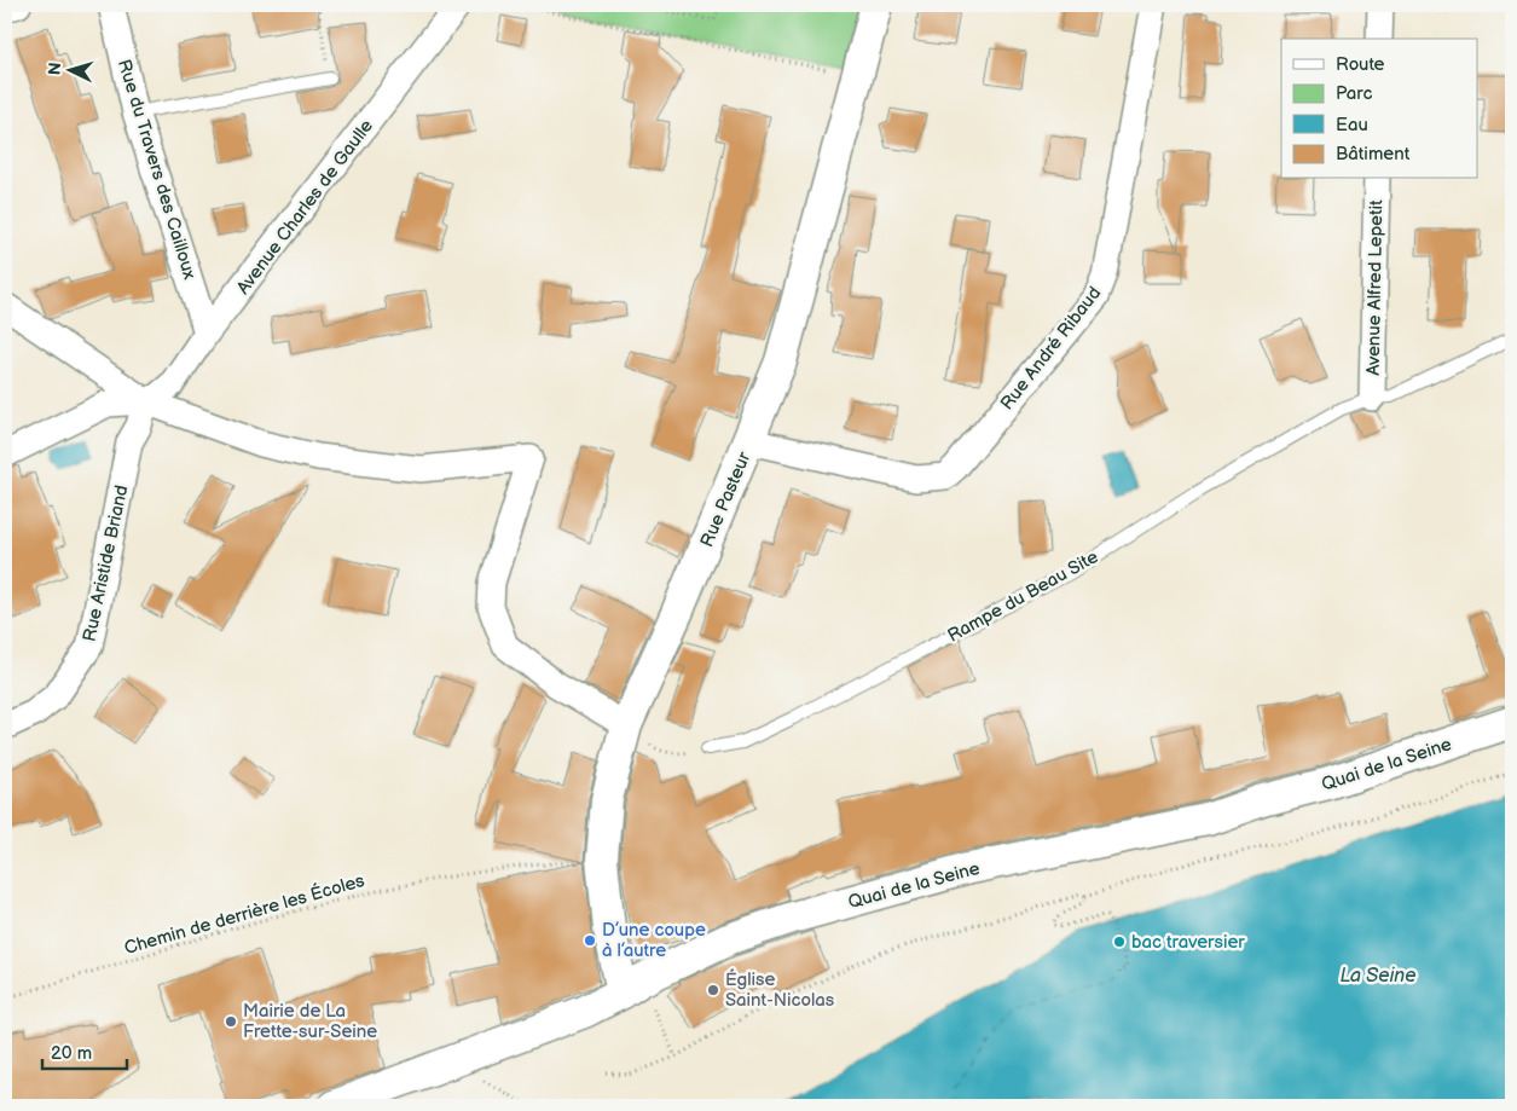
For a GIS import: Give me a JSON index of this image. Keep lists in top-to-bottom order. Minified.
{"streets":{"street":["Rue du Travers des Cailloux","Avenue Charles de Gaulle","Avenue Alfred Lepetit","Rue André Ribaud","Rue Pasteur","Rue Aristide Briand","Quai de la Seine"],"lane":["Rampe du Beau Site"],"path":["Chemin de derrière les Écoles"]},"crossings":[["Rue du Travers des Cailloux","Avenue Charles de Gaulle"],["Avenue Charles de Gaulle","Rue Aristide Briand"],["Avenue Alfred Lepetit","Rampe du Beau Site"],["Rue André Ribaud","Rue Pasteur"],["Rue Pasteur","Quai de la Seine"],["Rue Pasteur","Chemin de derrière les Écoles"]],"water":["La Seine"],"places":["D’une coupe à l’autre","bac traversier","Église Saint-Nicolas","Mairie de La Frette-sur-Seine"],"legend":["Route","Parc","Eau","Bâtiment"],"scale_bar":"20 m","north":"left"}
